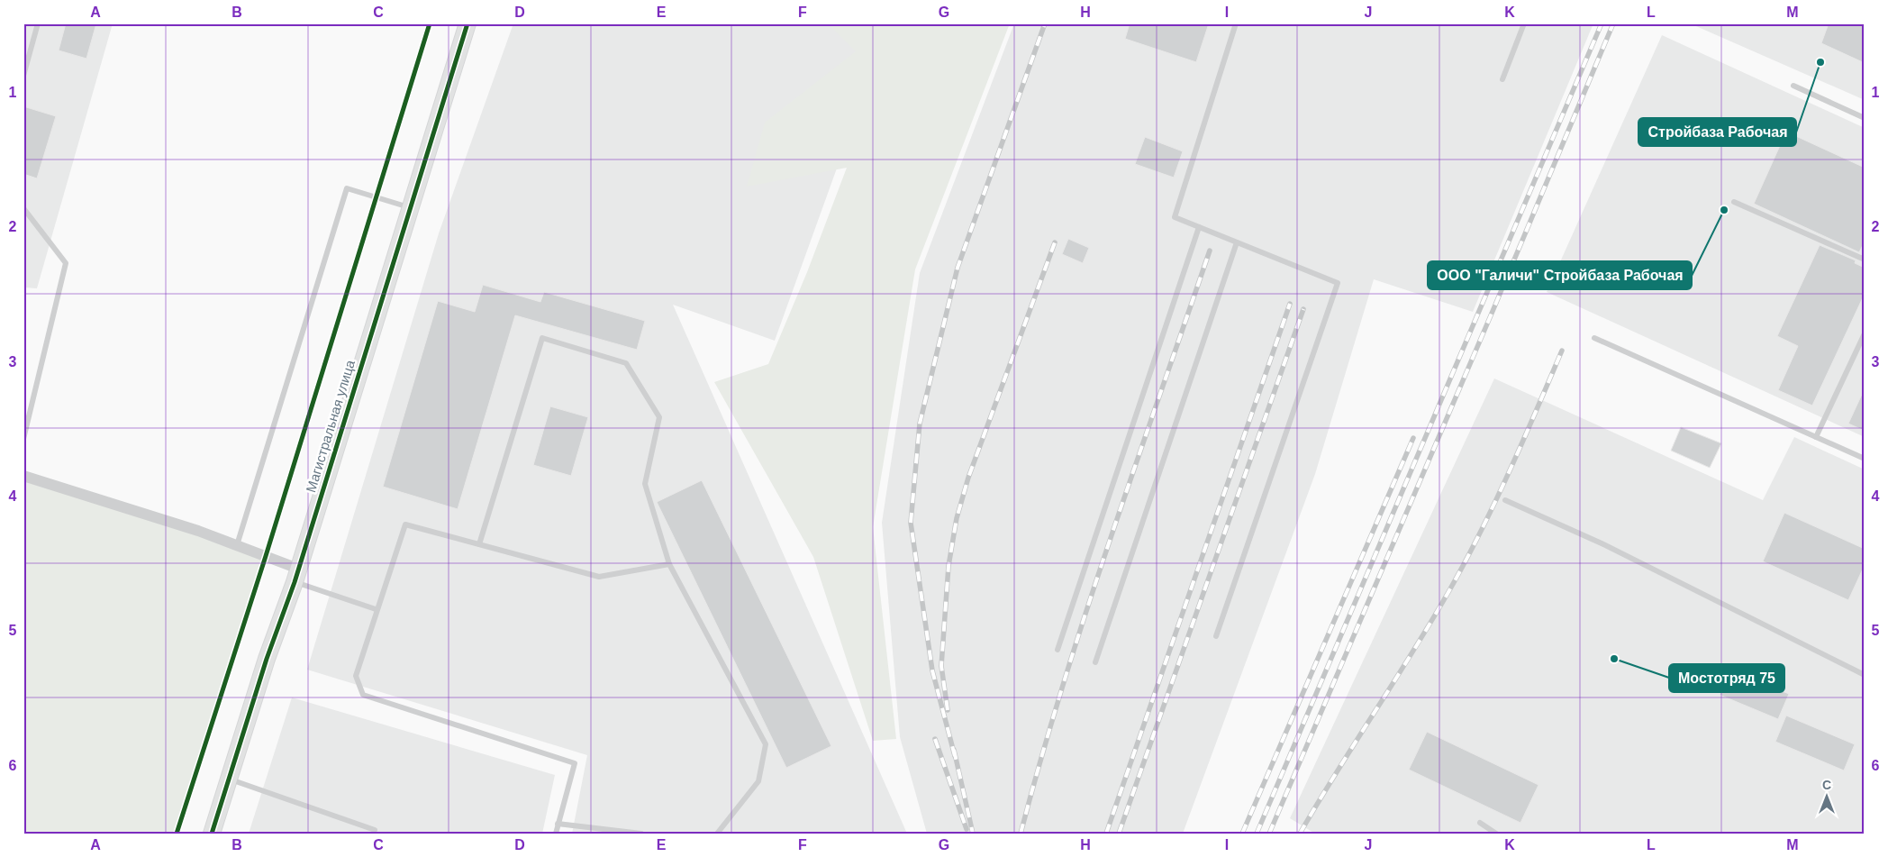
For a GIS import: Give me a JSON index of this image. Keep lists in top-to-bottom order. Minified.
{"streets":{"street":["Магистральная улица"]},"places":["Стройбаза Рабочая","ООО \"Галичи\" Стройбаза Рабочая","Мостотряд 75"],"north":"top","grid":{"columns":["A","B","C","D","E","F","G","H","I","J","K","L","M"],"rows":["1","2","3","4","5","6"]}}
